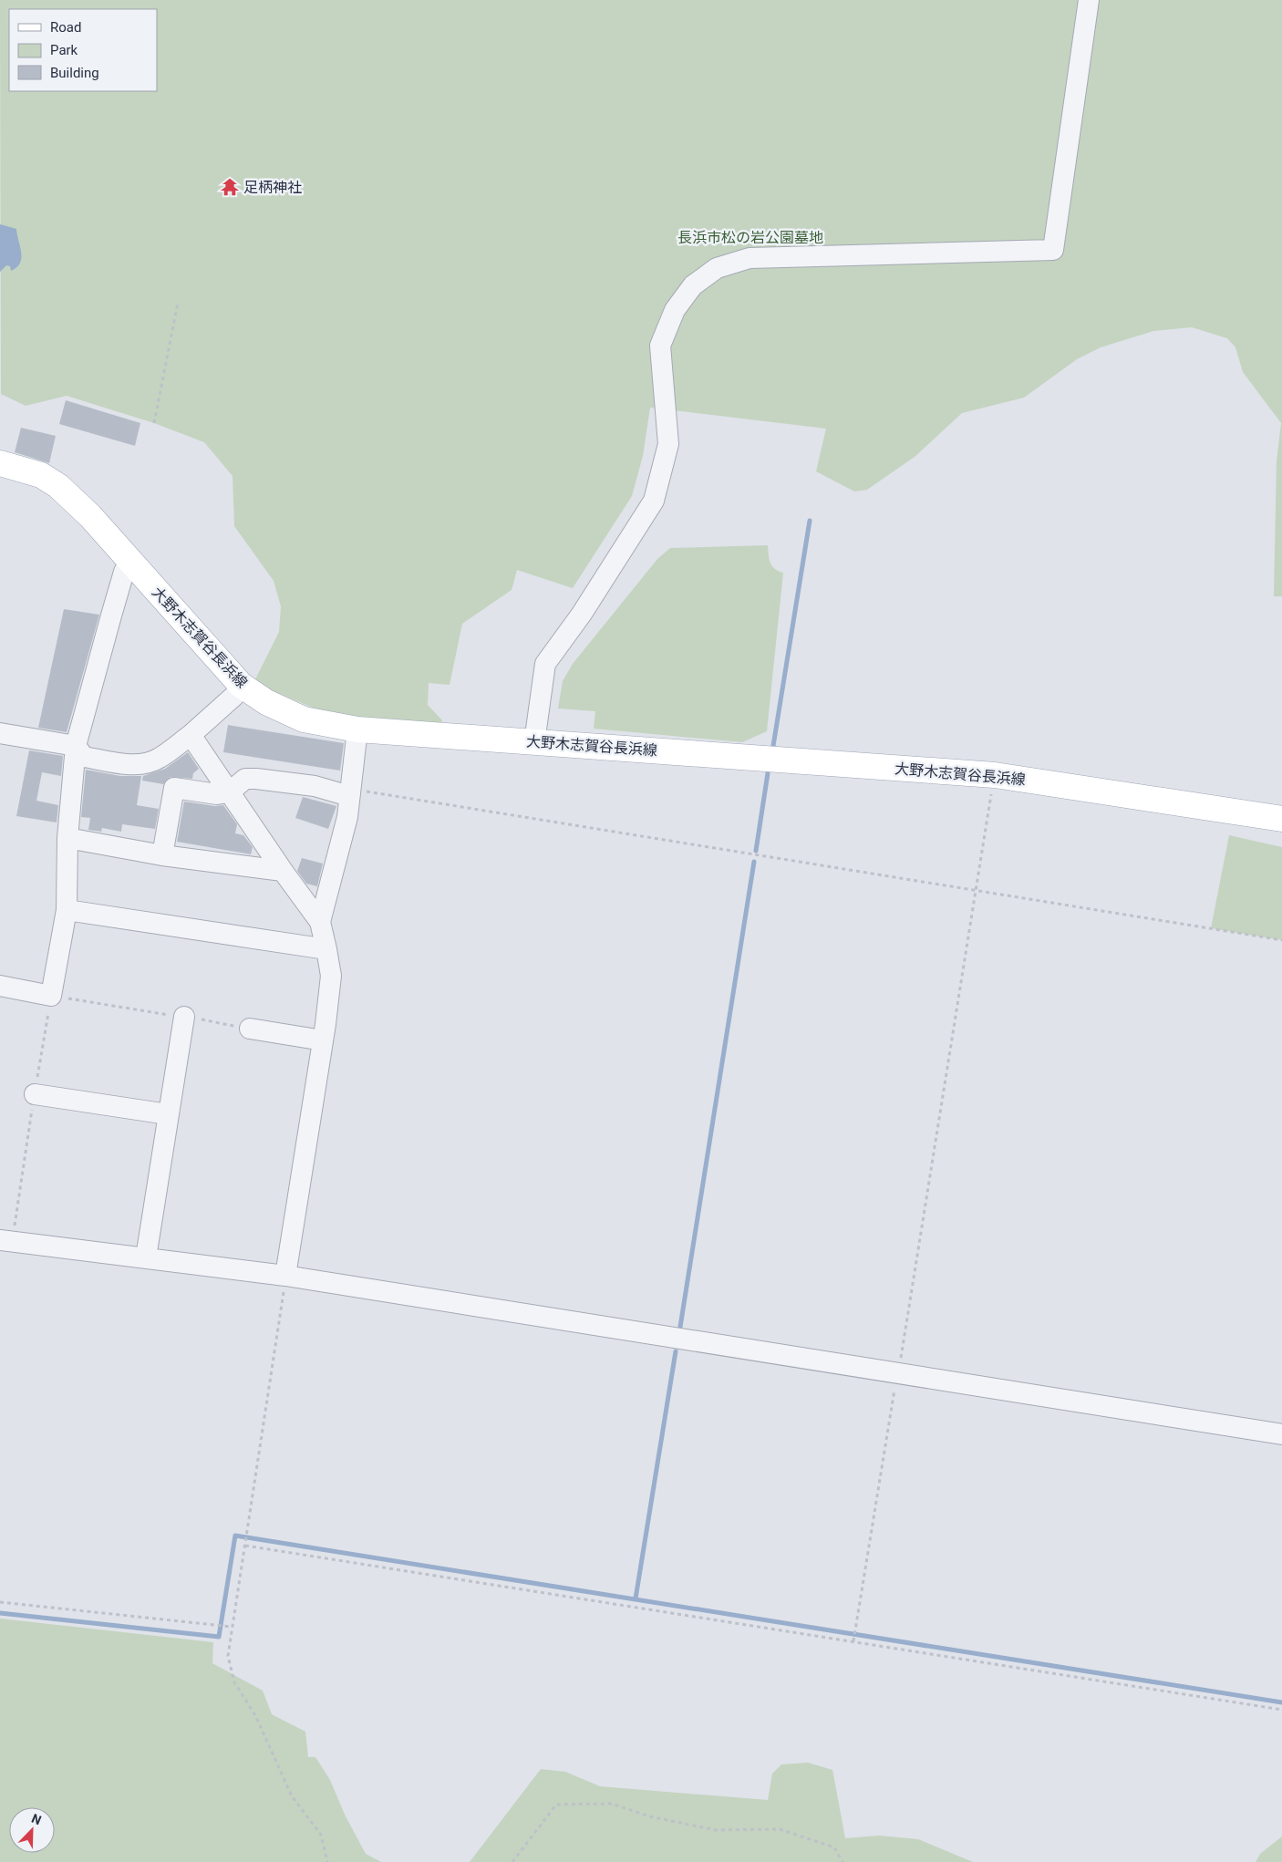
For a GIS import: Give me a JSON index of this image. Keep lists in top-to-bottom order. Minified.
{"streets":{"main road":["大野木志賀谷長浜線"]},"parks":["長浜市松の岩公園墓地"],"places":{"temple":["足柄神社"]},"legend":["Road","Park","Building"],"north":"top right"}
